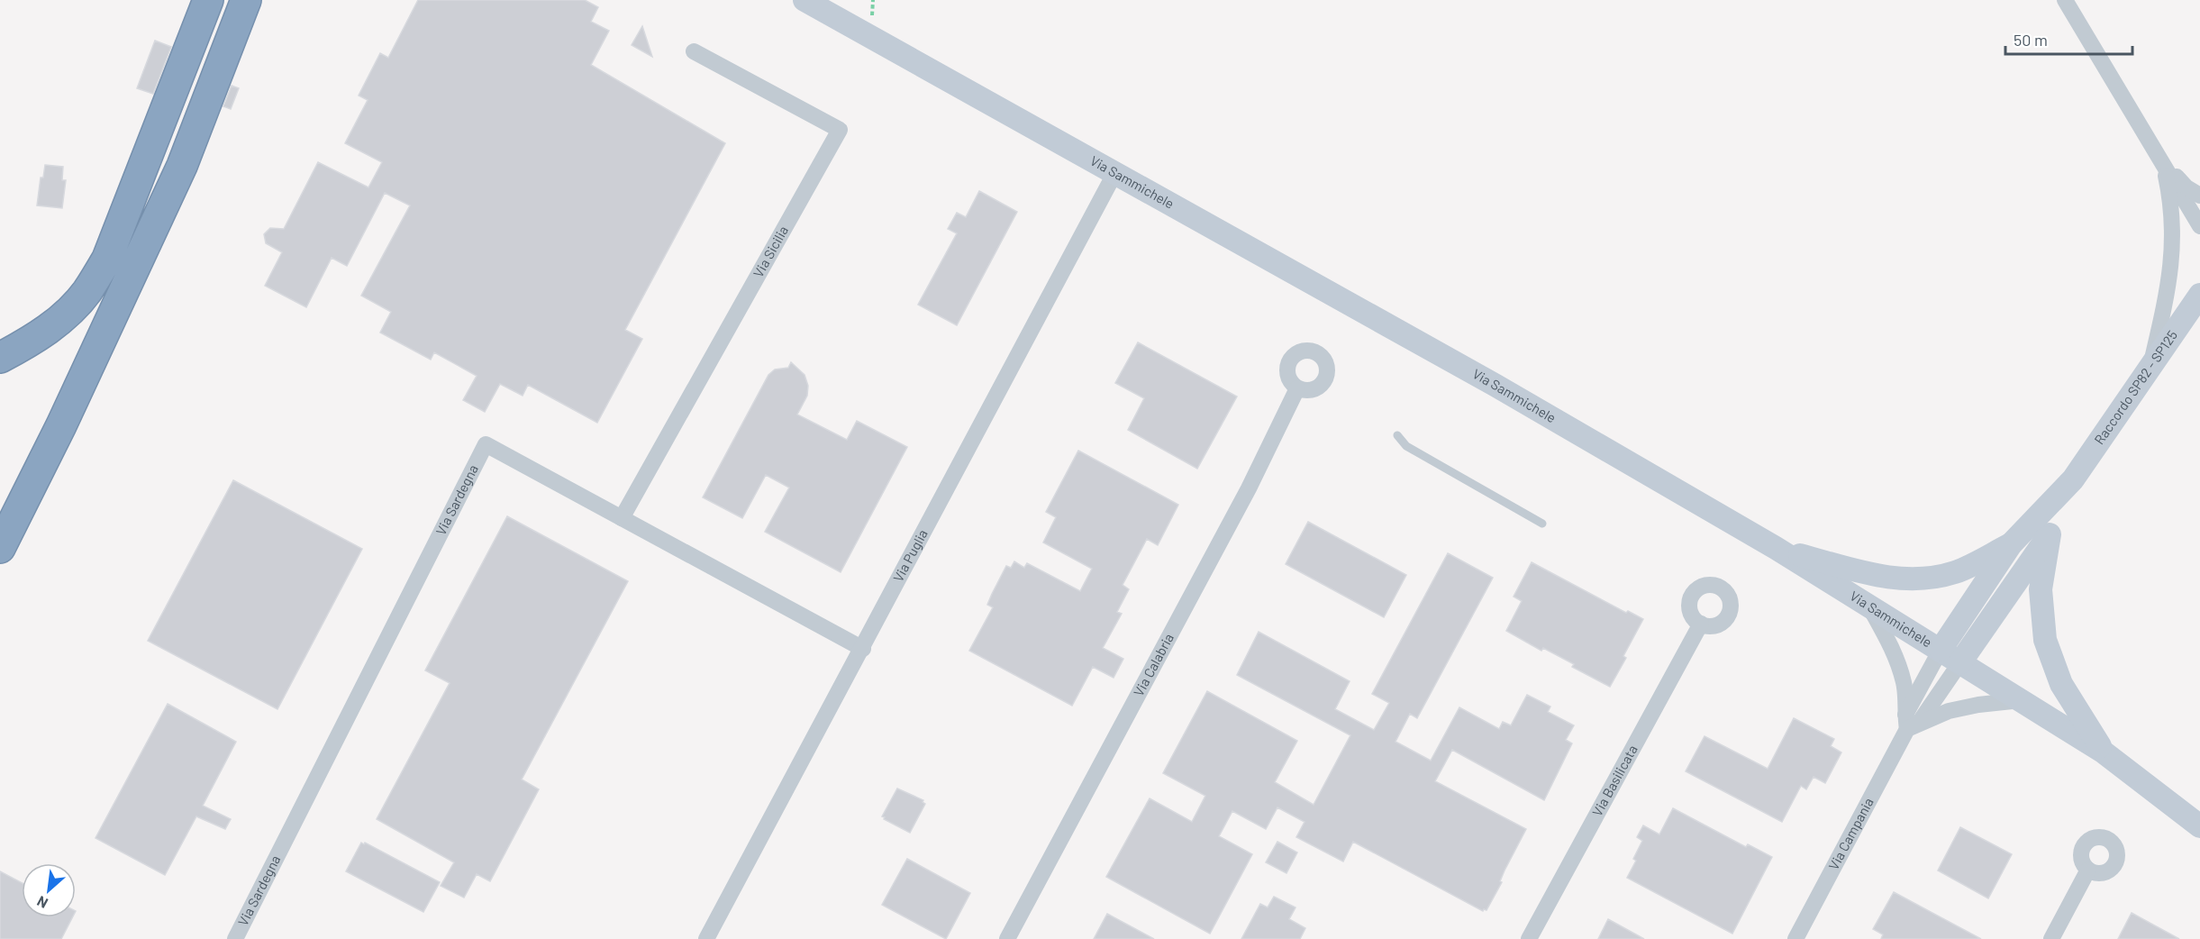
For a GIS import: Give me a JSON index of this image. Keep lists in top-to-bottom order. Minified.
{"streets":{"main road":["Via Sammichele","Raccordo SP82 - SP125"],"street":["Via Sicilia","Via Sardegna","Via Puglia","Via Calabria","Via Basilicata","Via Campania"]},"crossings":[["Via Sammichele","Via Puglia"],["Via Sammichele","Via Campania"],["Via Sicilia","Via Sardegna"],["Via Sardegna","Via Puglia"]],"scale_bar":"50 m","north":"bottom left"}
